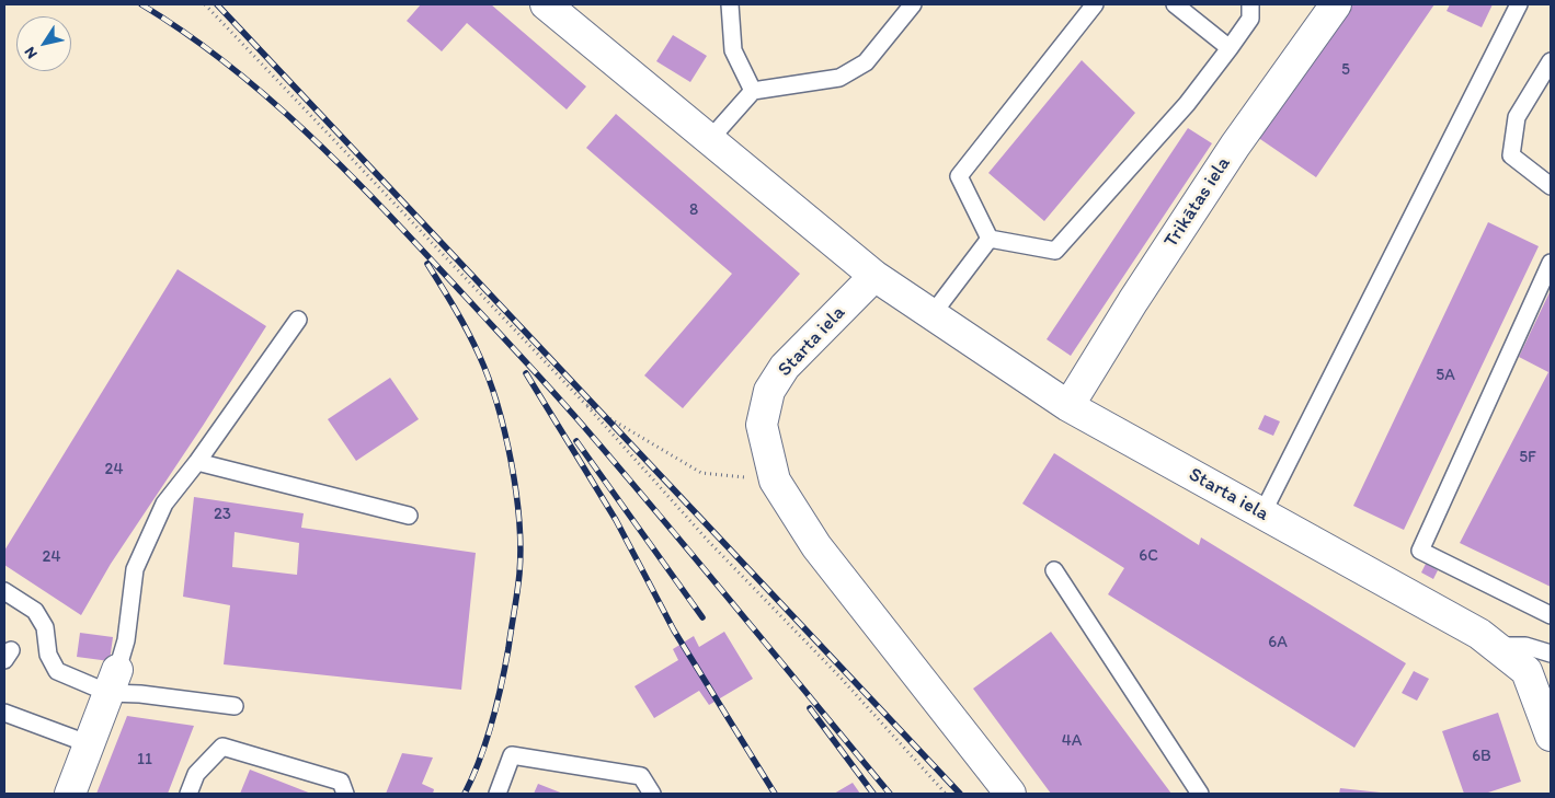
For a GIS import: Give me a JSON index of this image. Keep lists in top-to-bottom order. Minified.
{"streets":{"street":["Trikātas iela","Starta iela"]},"crossings":[["Trikātas iela","Starta iela"]],"house_numbers":["5","8","5A","5F","24","23","6C","24","6A","4A","6B","11"],"north":"bottom left"}
